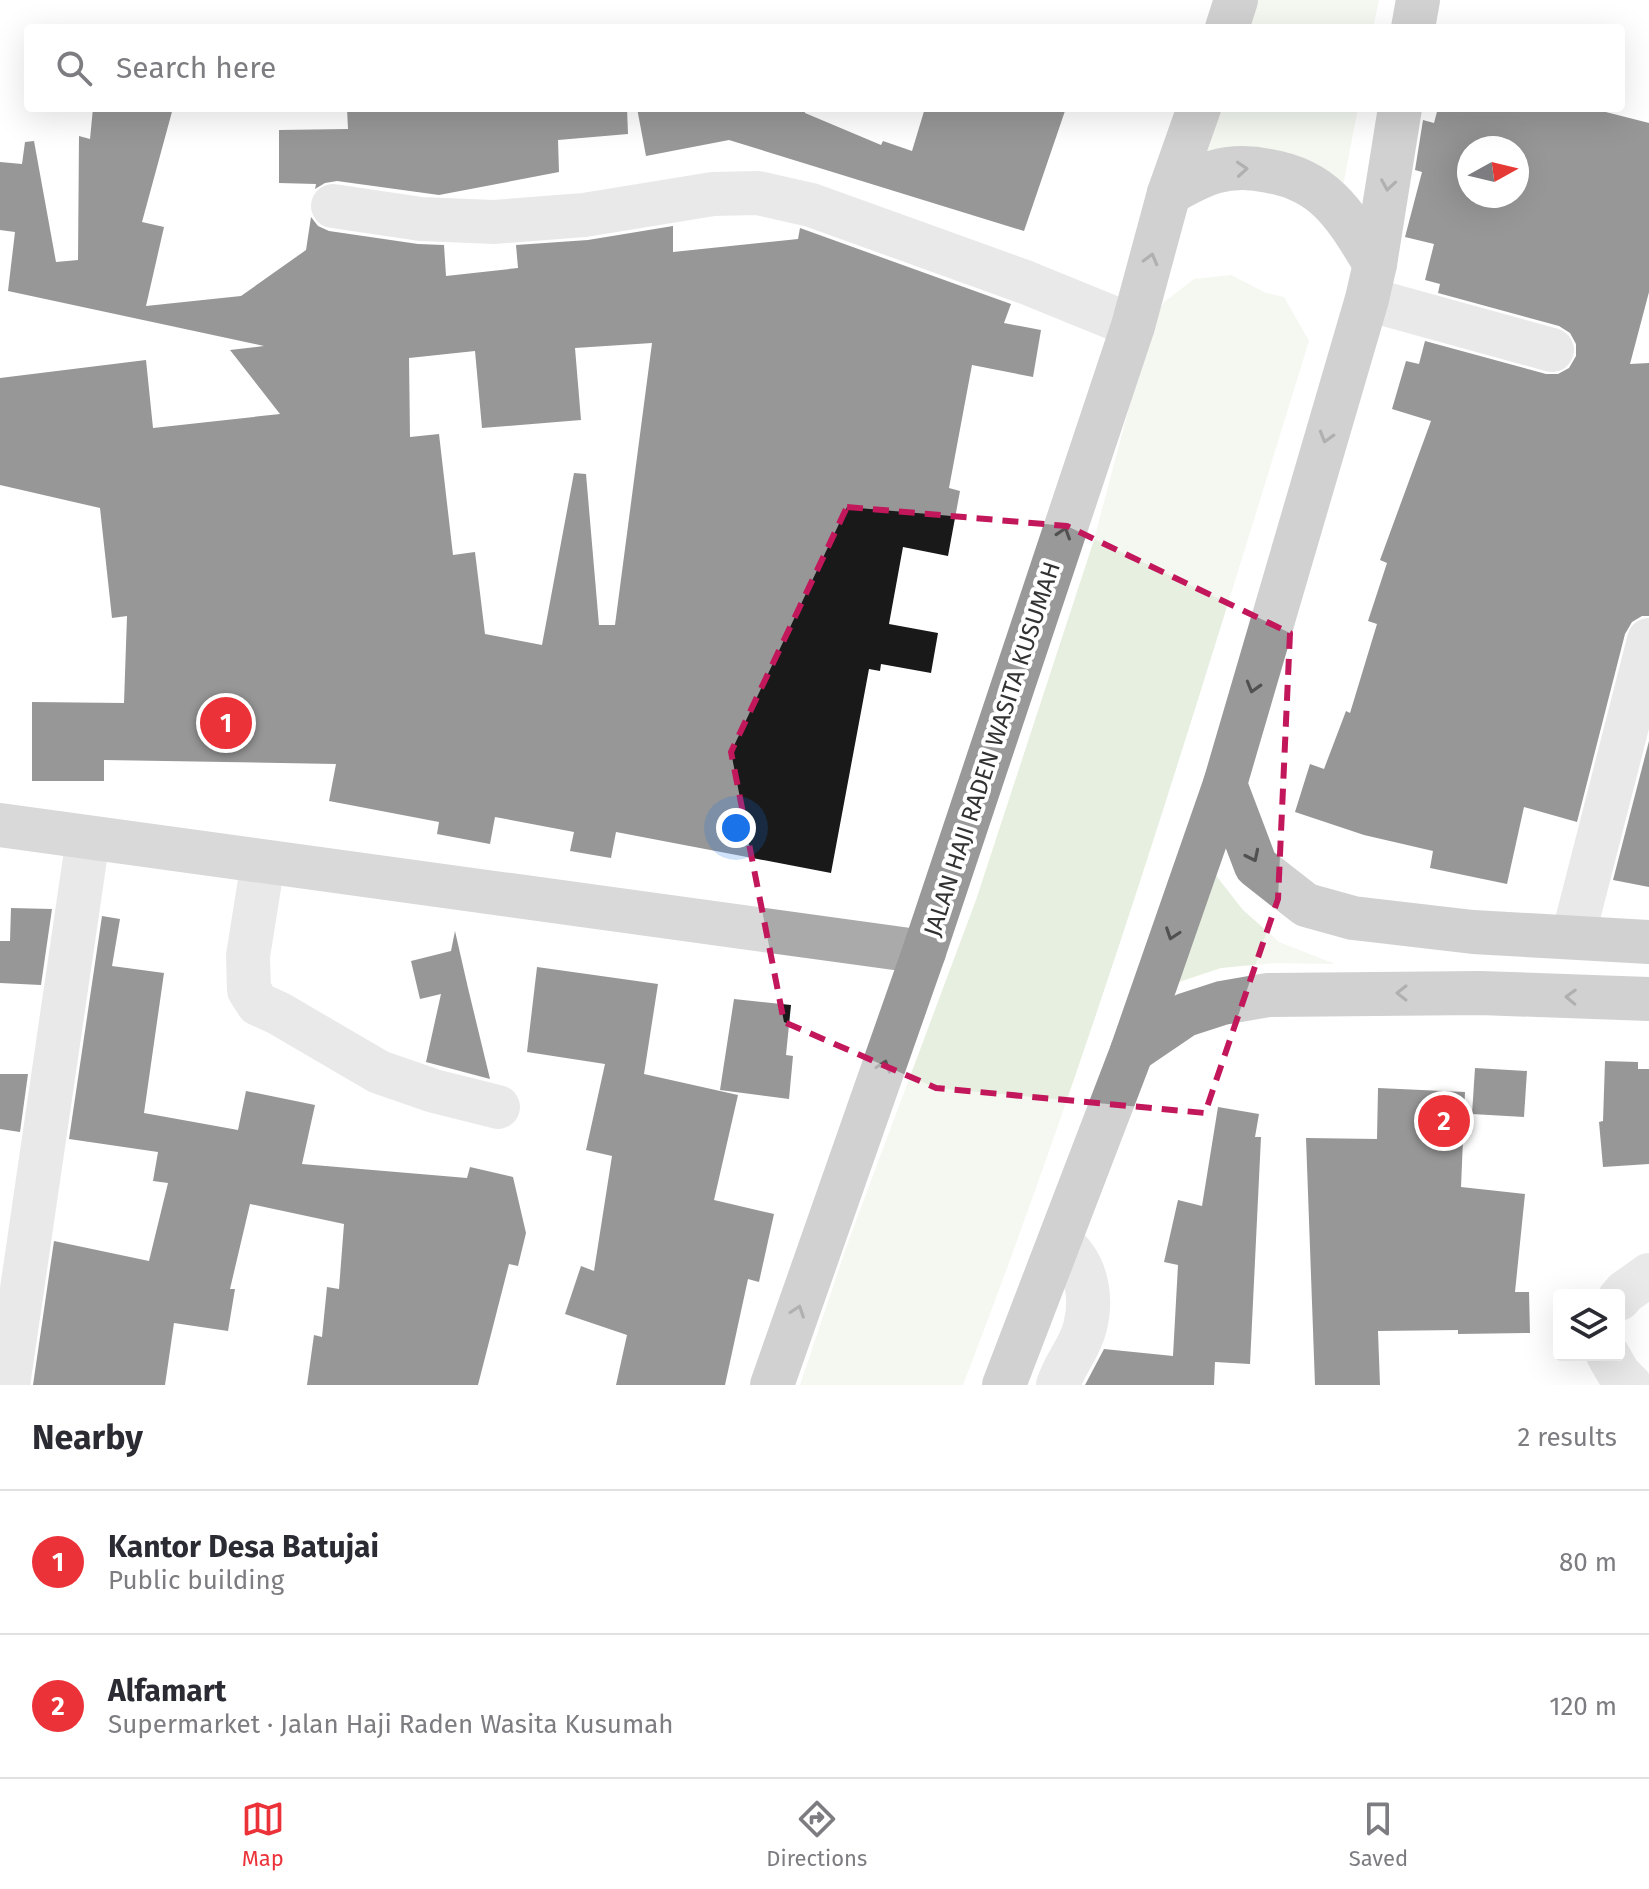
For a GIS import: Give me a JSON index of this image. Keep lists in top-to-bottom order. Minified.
{"streets":{"highway":["JALAN HAJI RADEN WASITA KUSUMAH"]},"north":"right","page":{"search":"Search here","pins":["1","2"],"heading":["Nearby","2 results"],"list":[{"mark":"1","name":"Kantor Desa Batujai","note":"Public building","value":"80 m"},{"mark":"2","name":"Alfamart","note":"Supermarket · Jalan Haji Raden Wasita Kusumah","value":"120 m"}],"nav":["Map","Directions","Saved"]}}
